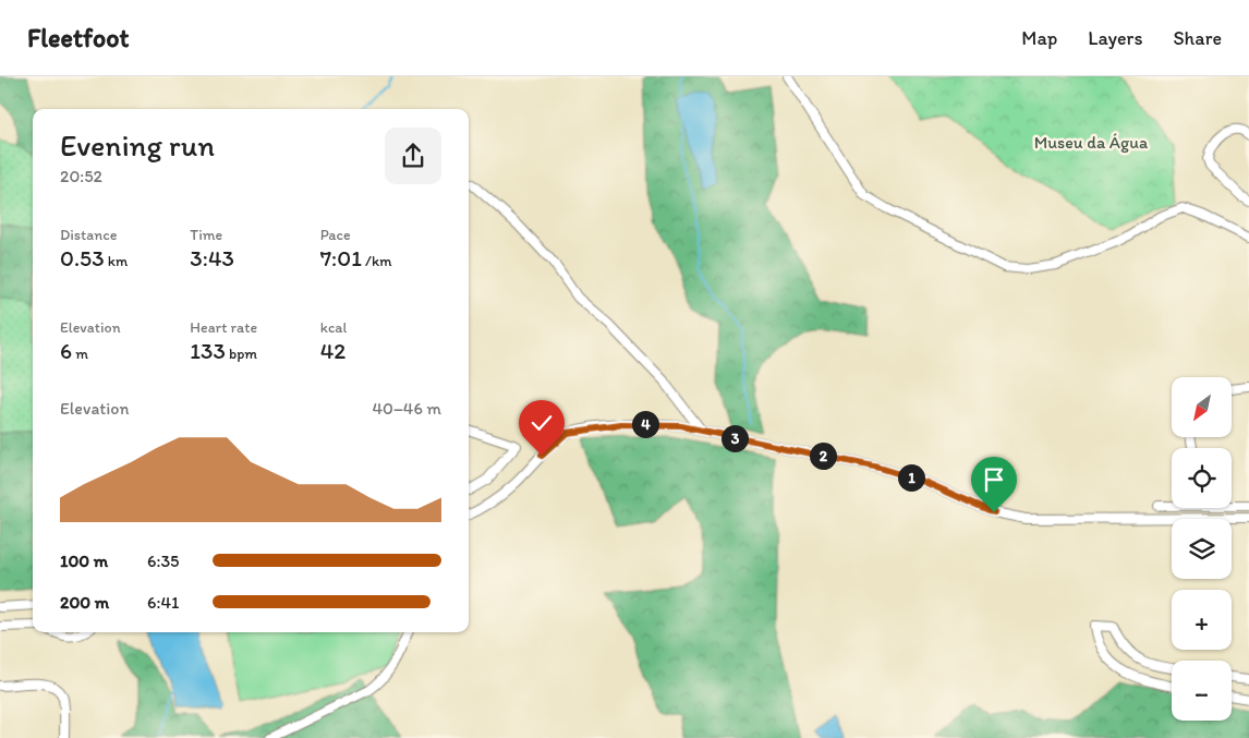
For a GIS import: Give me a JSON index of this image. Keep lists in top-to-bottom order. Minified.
{"parks":["Museu da Água"],"north":"bottom left","page":{"header":"Fleetfoot","nav":["Map","Layers","Share"],"heading":["Evening run","20:52"],"stats":[["Distance","0.53 km"],["Time","3:43"],["Pace","7:01 /km"],["Elevation","6 m"],["Heart rate","133 bpm"],["kcal","42"]],"map_buttons":["+","−"],"chart":["Elevation","40–46 m"],"pins":["4","3","2","1"],"list":[{"name":"100 m","note":"6:35"},{"name":"200 m","note":"6:41"}]}}
